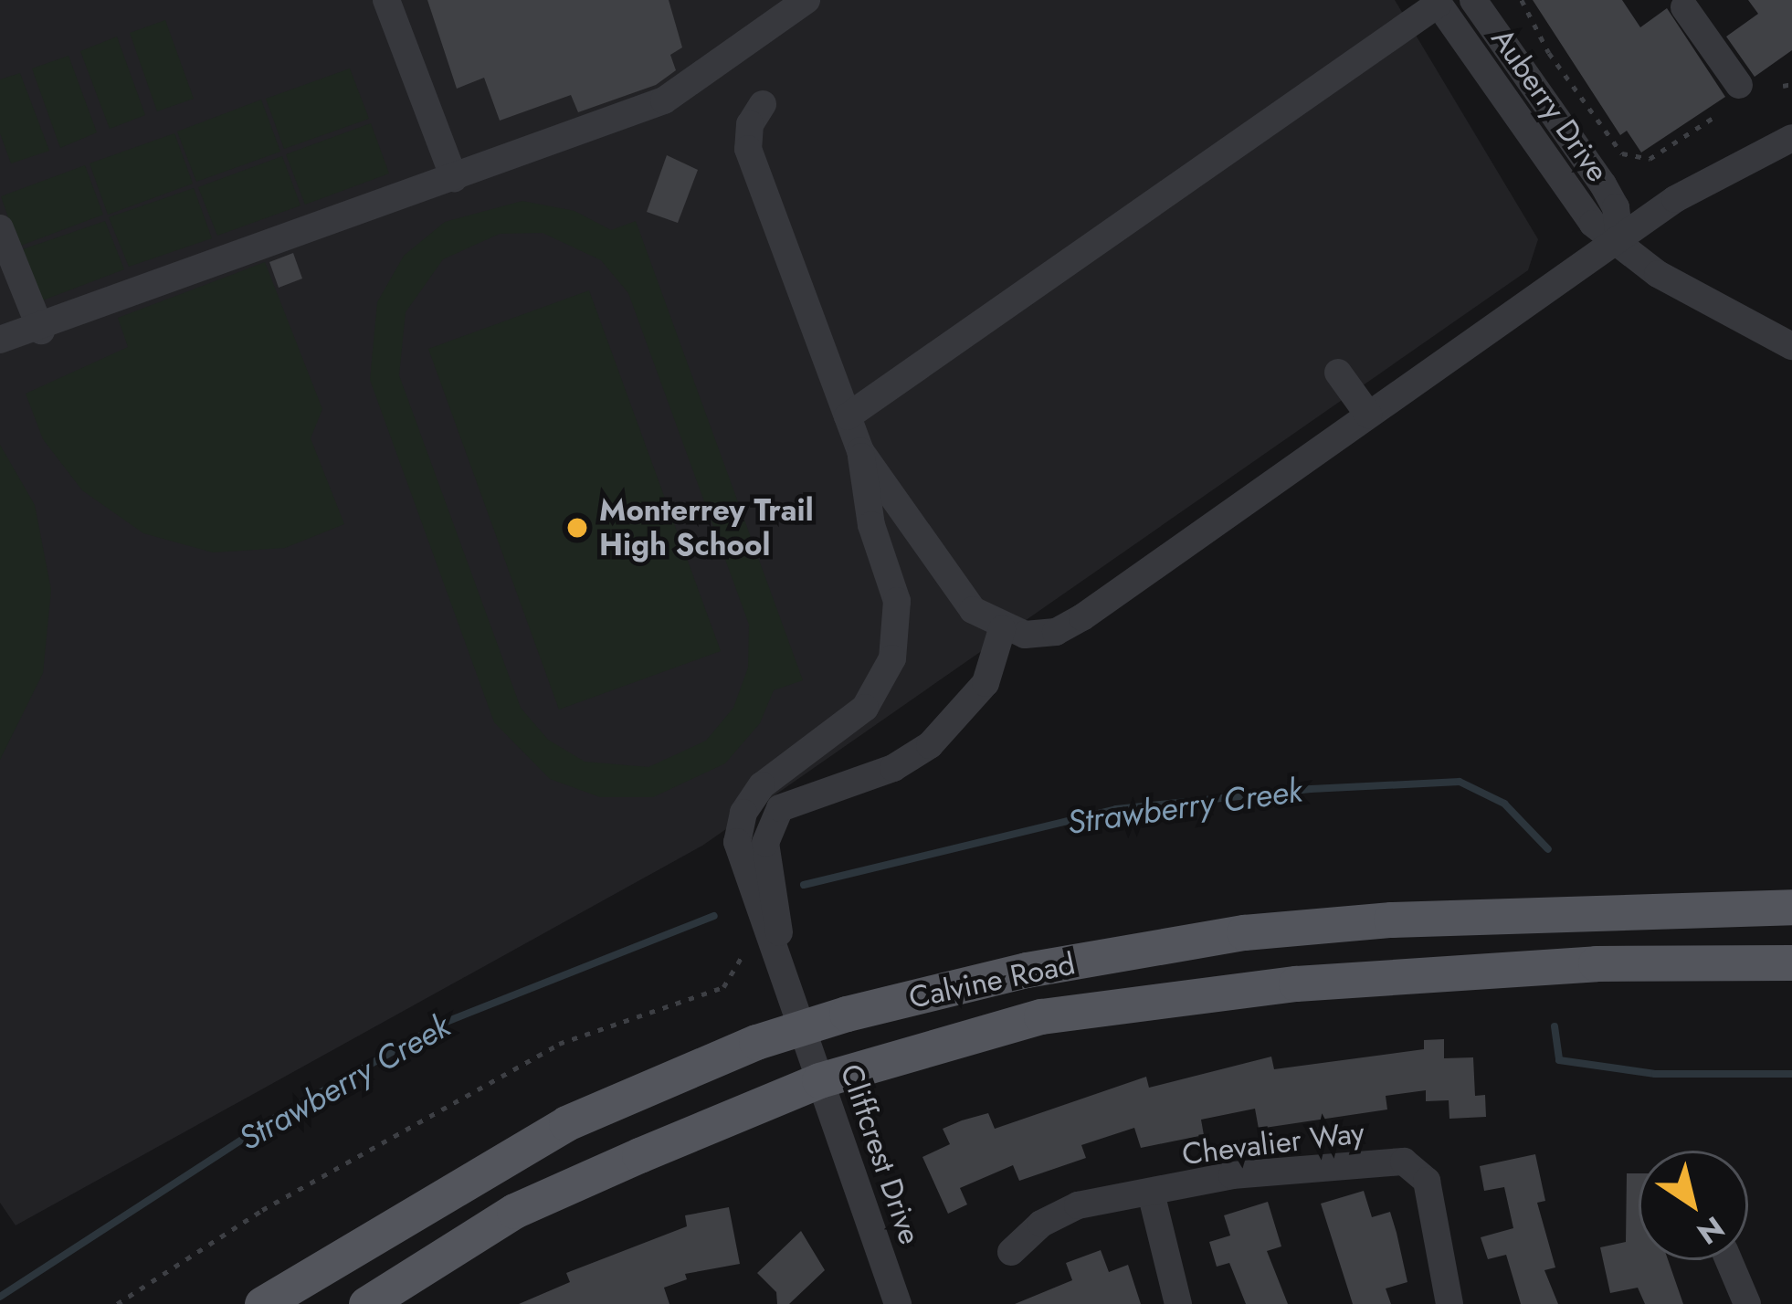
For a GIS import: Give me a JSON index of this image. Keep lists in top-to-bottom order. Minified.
{"streets":{"main road":["Calvine Road"],"street":["Auberry Drive","Chevalier Way","Cliffcrest Drive"]},"crossings":[["Calvine Road","Cliffcrest Drive"]],"water":["Strawberry Creek"],"places":["Monterrey Trail High School"],"north":"bottom right"}
